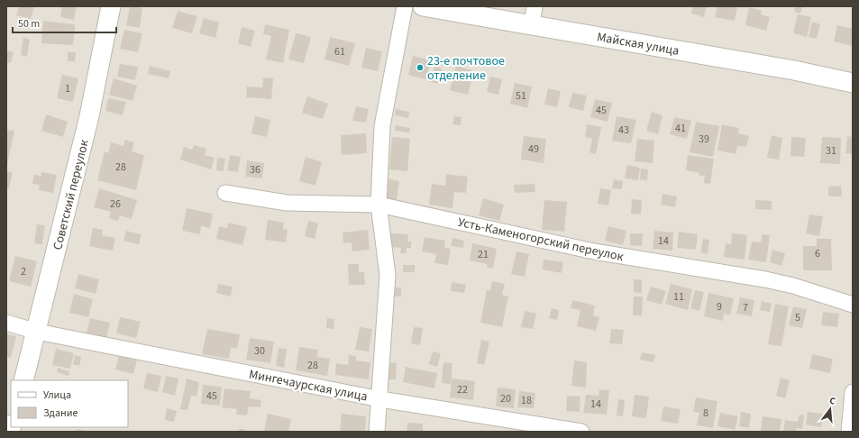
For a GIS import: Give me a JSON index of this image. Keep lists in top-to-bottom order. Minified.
{"streets":{"street":["Майская улица","Советский переулок","Усть-Каменогорский переулок","Мингечаурская улица"]},"crossings":[["Советский переулок","Мингечаурская улица"]],"places":["23-е почтовое отделение"],"house_numbers":["61","1","51","45","41","43","39","49","31","28","36","26","14","6","21","2","11","9","7","5","30","28","22","45","20","18","14","8"],"legend":["Улица","Здание"],"scale_bar":"50 m","north":"top"}
